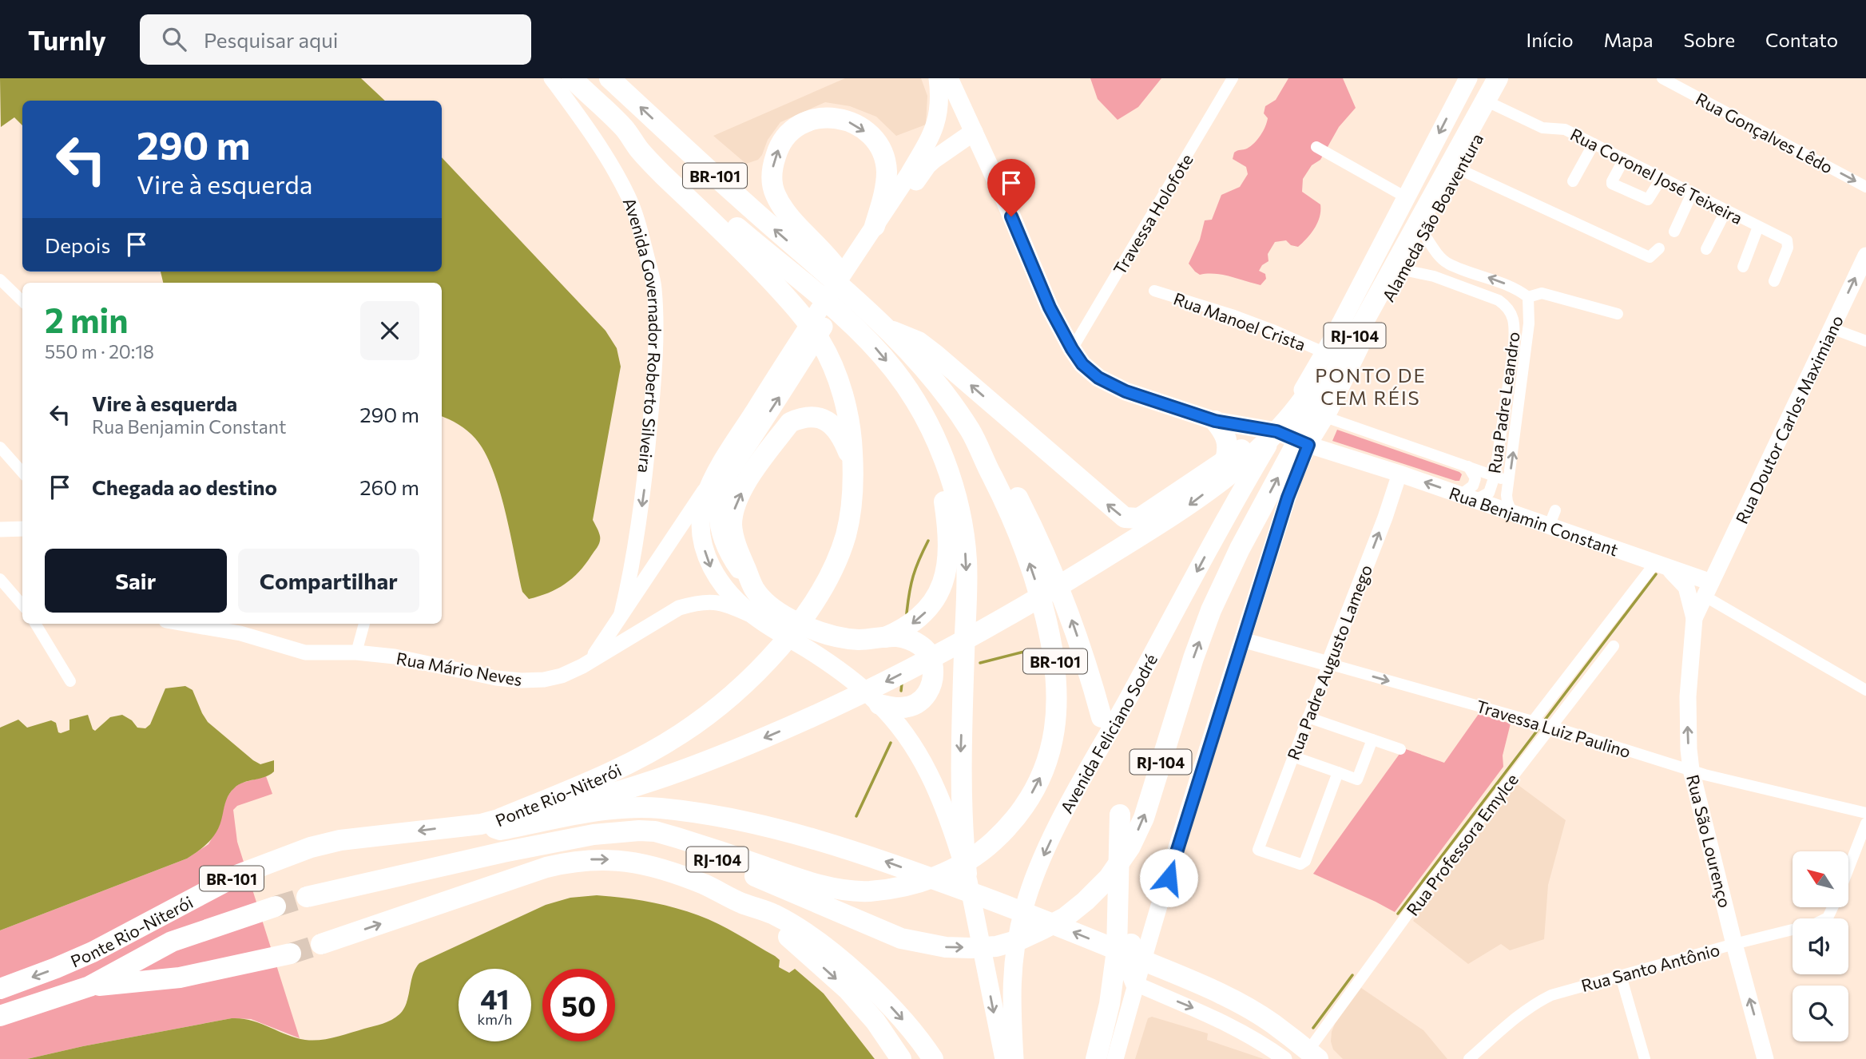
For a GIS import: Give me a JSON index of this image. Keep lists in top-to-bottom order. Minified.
{"streets":{"highway":["BR-101","RJ-104","Ponte Rio-Niterói"],"main road":["Alameda São Boaventura","Rua Doutor Carlos Maximiano","Rua Benjamin Constant","Avenida Feliciano Sodré","Rua São Lourenço"],"street":["Rua Gonçalves Lêdo","Rua Coronel José Teixeira","Travessa Holofote","Rua Manoel Crista","Avenida Governador Roberto Silveira","Rua Padre Leandro","Rua Padre Augusto Lamego","Rua Mário Neves","Travessa Luiz Paulino","Rua Professora Emylce","Rua Santo Antônio"]},"crossings":[["BR-101","Ponte Rio-Niterói"],["Rua Coronel José Teixeira","Alameda São Boaventura"],["Alameda São Boaventura","Rua Manoel Crista"],["Alameda São Boaventura","RJ-104"],["Alameda São Boaventura","Rua Padre Leandro"],["Alameda São Boaventura","Rua Benjamin Constant"],["Alameda São Boaventura","Avenida Feliciano Sodré"],["Avenida Governador Roberto Silveira","Rua Mário Neves"],["RJ-104","Ponte Rio-Niterói"],["Rua Padre Leandro","Rua Benjamin Constant"],["Rua Doutor Carlos Maximiano","Rua Benjamin Constant"],["Rua Doutor Carlos Maximiano","Rua São Lourenço"],["Rua Benjamin Constant","Rua Padre Augusto Lamego"],["Rua Benjamin Constant","Rua São Lourenço"],["Rua Padre Augusto Lamego","Travessa Luiz Paulino"],["Travessa Luiz Paulino","Rua São Lourenço"],["Travessa Luiz Paulino","Rua Professora Emylce"],["Rua São Lourenço","Rua Santo Antônio"]],"one_way":["Rua Gonçalves Lêdo","Avenida Governador Roberto Silveira","Rua Padre Augusto Lamego","Rua São Lourenço"],"districts":["PONTO DE CEM RÉIS"],"north":"top left","page":{"header":"Turnly","search":"Pesquisar aqui","nav":["Início","Mapa","Sobre","Contato"],"turn":["290 m","Vire à esquerda"],"then":"Depois","heading":["2 min","550 m · 20:18"],"list":[{"name":"Vire à esquerda","note":"Rua Benjamin Constant","value":"290 m"},{"name":"Chegada ao destino","value":"260 m"}],"buttons":["Sair","Compartilhar"],"speed":"41 km/h","limit":"50"}}
